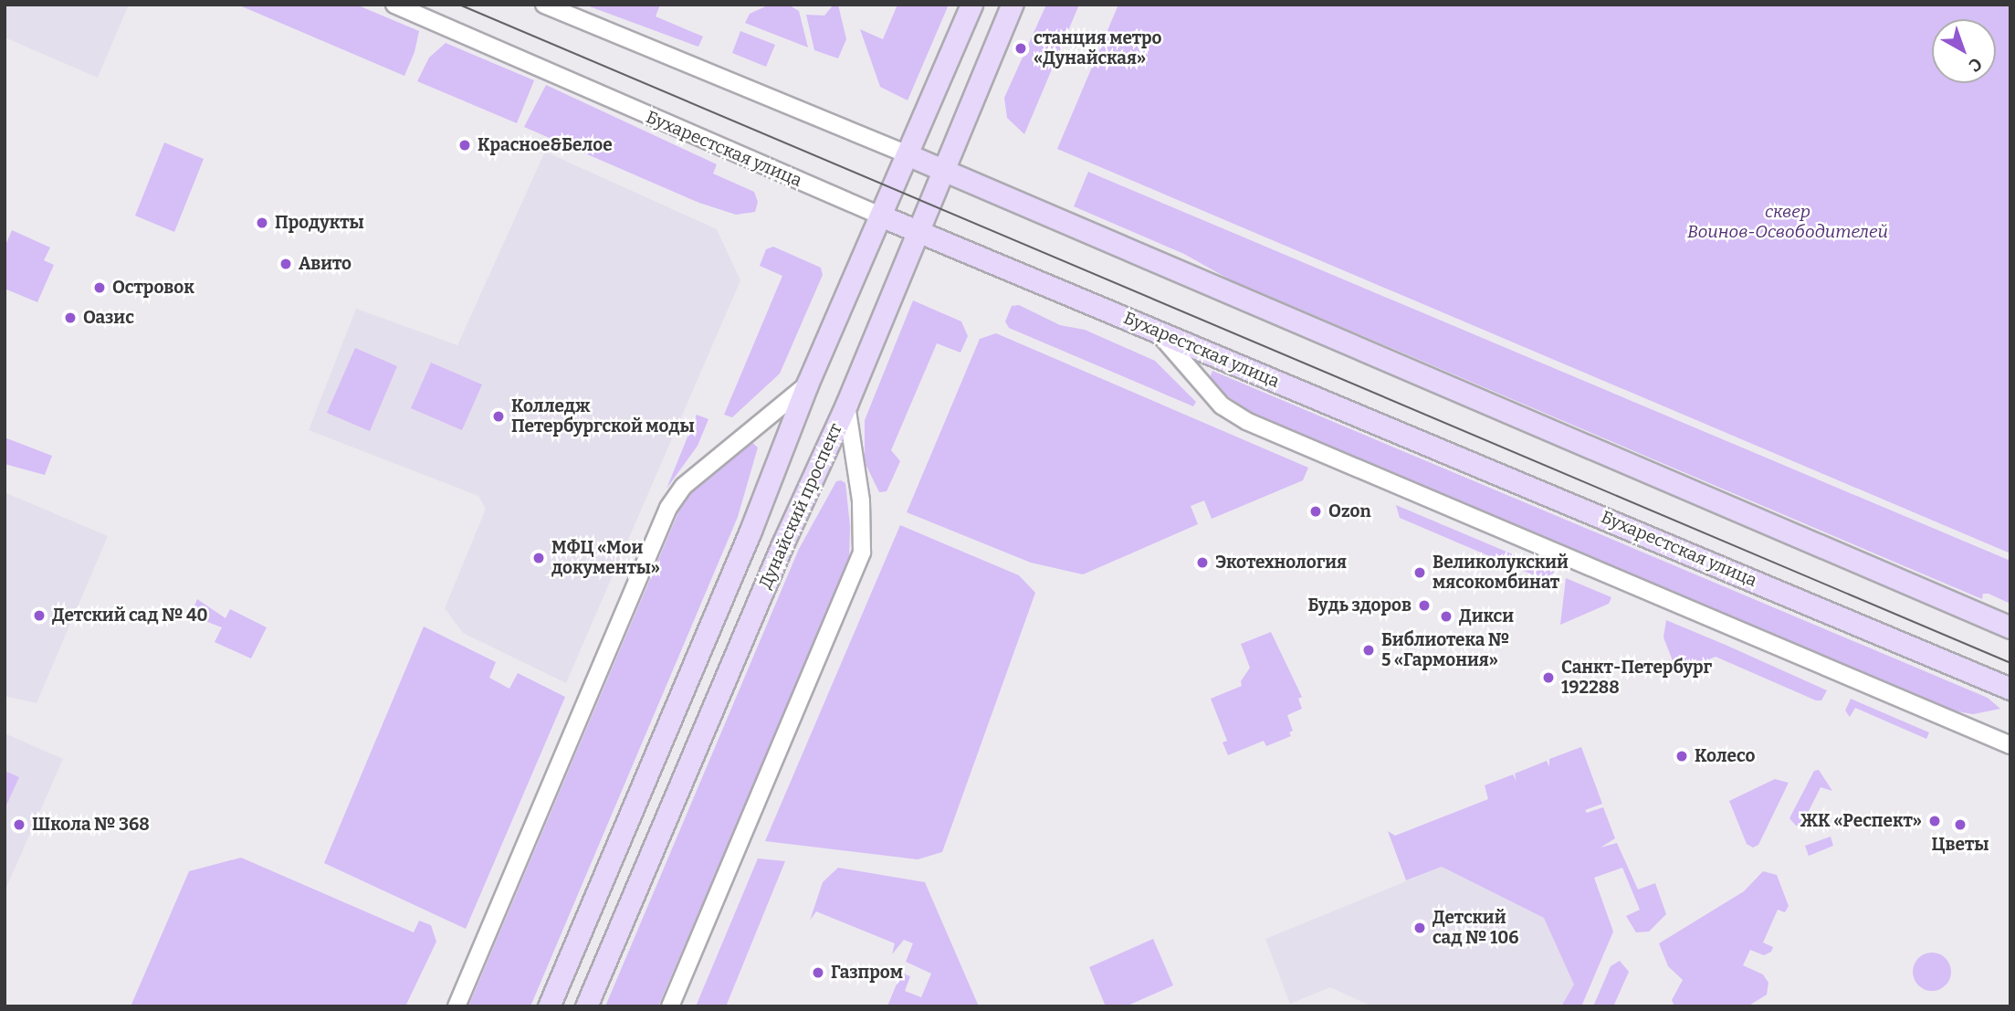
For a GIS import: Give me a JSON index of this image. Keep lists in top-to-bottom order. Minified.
{"streets":{"main road":["Бухарестская улица","Дунайский проспект"]},"crossings":[["Бухарестская улица","Дунайский проспект"]],"parks":["сквер Воинов-Освободителей"],"places":["станция метро «Дунайская»","Красное&Белое","Продукты","Авито","Островок","Оазис","Колледж Петербургской моды","Ozon","МФЦ «Мои документы»","Экотехнология","Великолукский мясокомбинат","Будь здоров","Детский сад № 40","Дикси","Библиотека № 5 «Гармония»","Санкт-Петербург 192288","Колесо","ЖК «Респект»","Школа № 368","Цветы","Детский сад № 106","Газпром"],"north":"bottom right"}
